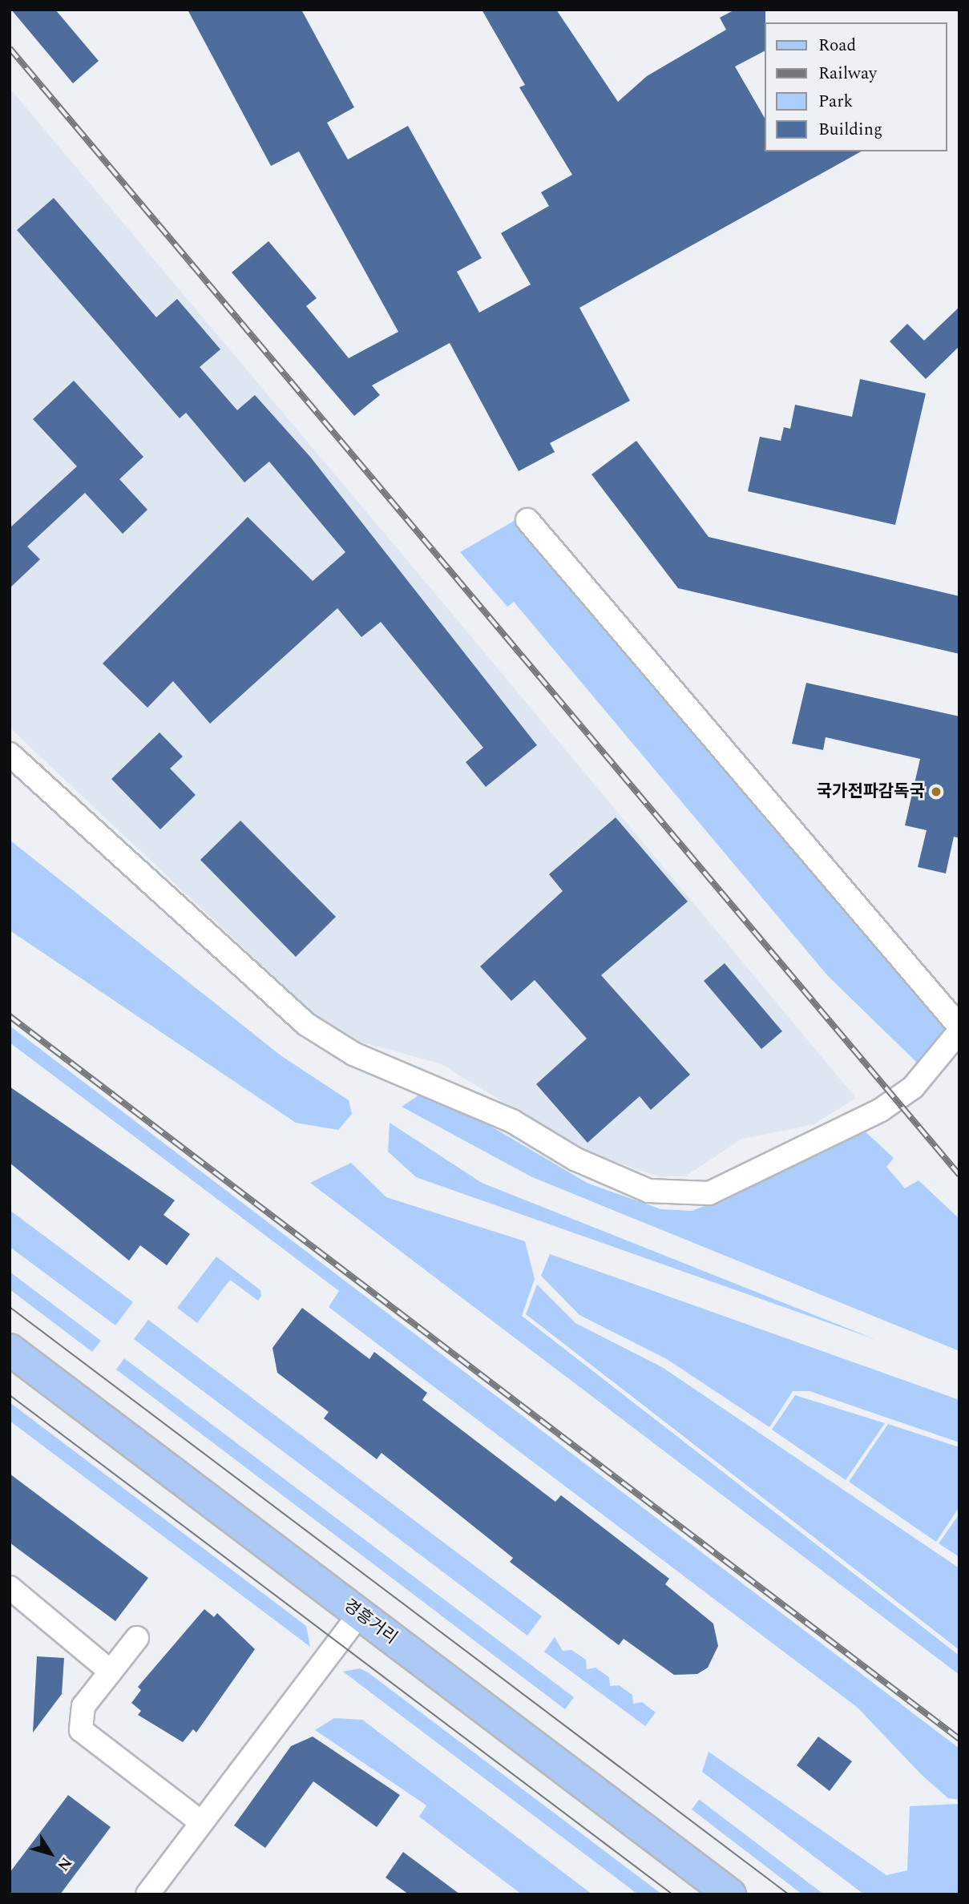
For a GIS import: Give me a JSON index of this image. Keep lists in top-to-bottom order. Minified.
{"streets":{"main road":["경흥거리"]},"places":["국가전파감독국"],"legend":["Road","Railway","Park","Building"],"north":"bottom right"}
